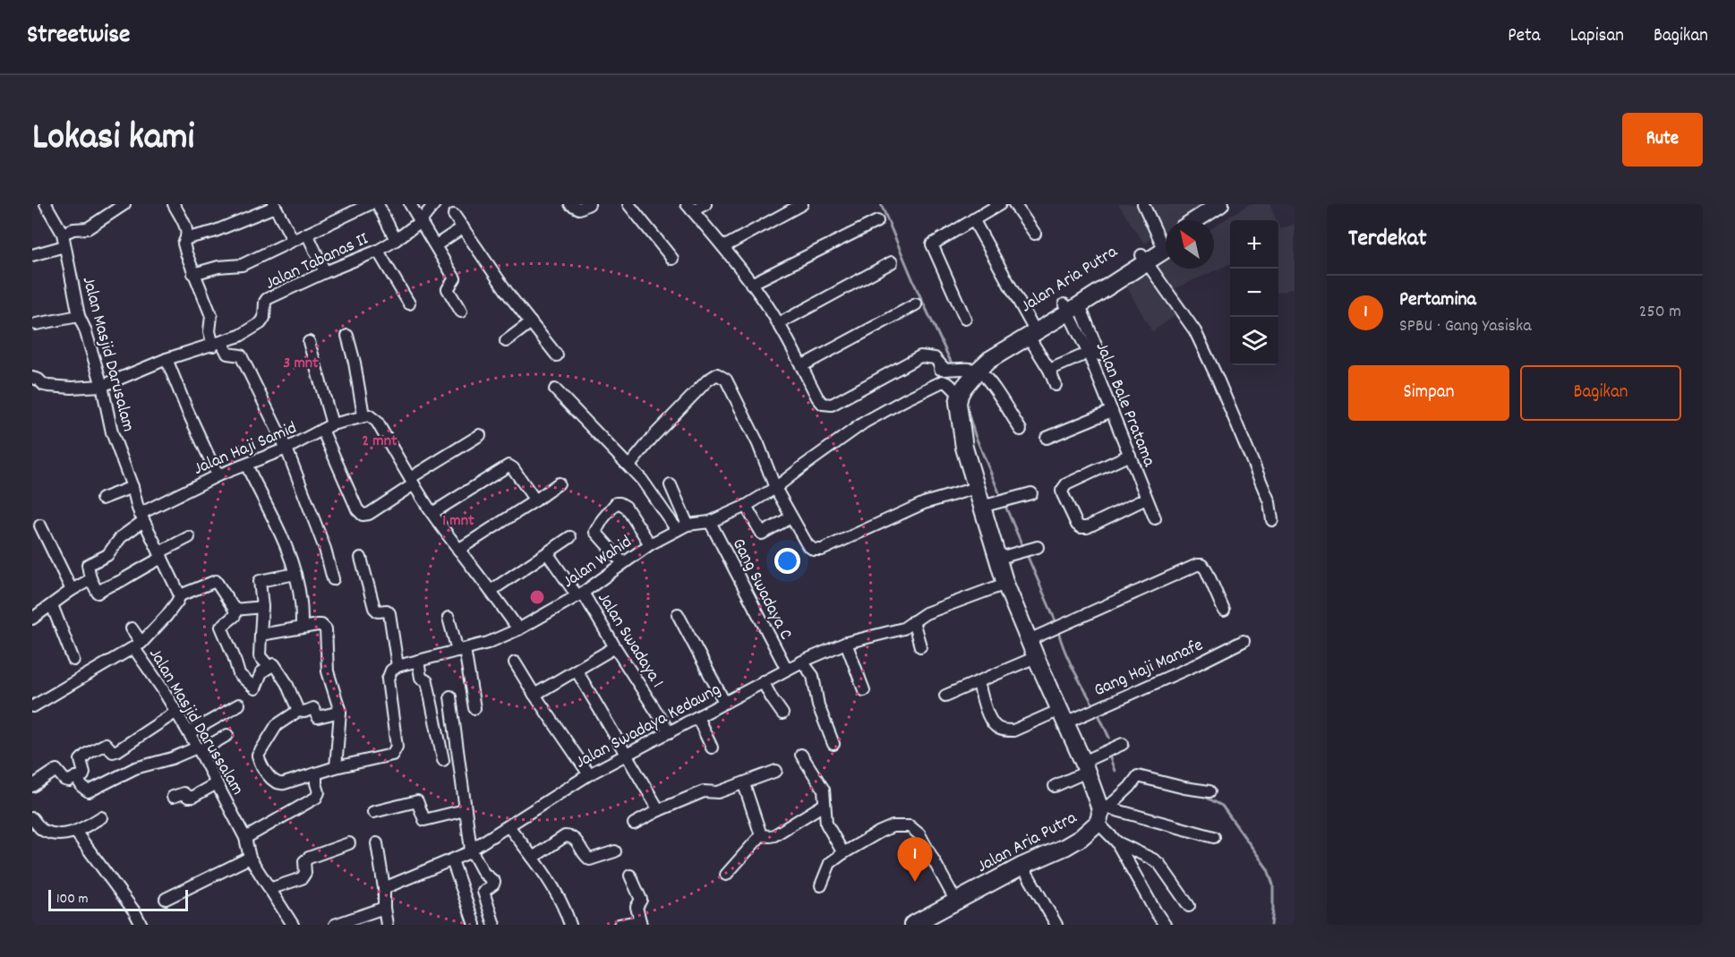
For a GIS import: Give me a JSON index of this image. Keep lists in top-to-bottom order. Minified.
{"streets":{"main road":["Jalan Aria Putra"],"street":["Jalan Tabanas II","Jalan Masjid Darusalam","Jalan Bale Pratama","Jalan Haji Samid","Jalan Wahid","Gang Swadaya C","Jalan Swadaya 1","Gang Haji Manafe","Jalan Masjid Darussalam","Jalan Swadaya Kedaung"]},"crossings":[["Jalan Aria Putra","Jalan Bale Pratama"],["Jalan Aria Putra","Jalan Wahid"],["Jalan Aria Putra","Gang Haji Manafe"],["Jalan Aria Putra","Jalan Swadaya Kedaung"],["Jalan Masjid Darusalam","Jalan Haji Samid"],["Jalan Wahid","Gang Swadaya C"],["Jalan Wahid","Jalan Swadaya 1"],["Gang Swadaya C","Jalan Swadaya Kedaung"],["Jalan Swadaya 1","Jalan Swadaya Kedaung"]],"scale_bar":"100 m","north":"top left","page":{"header":"Streetwise","nav":["Peta","Lapisan","Bagikan"],"title":"Lokasi kami","buttons":["Rute",["Simpan","Bagikan"]],"heading":"Terdekat","map_buttons":["+","−"],"list":[{"mark":"1","name":"Pertamina","note":"SPBU · Gang Yasiska","value":"250 m"}],"pins":"1","scale":"100 m"},"rings":["3 mnt","2 mnt","1 mnt"]}
